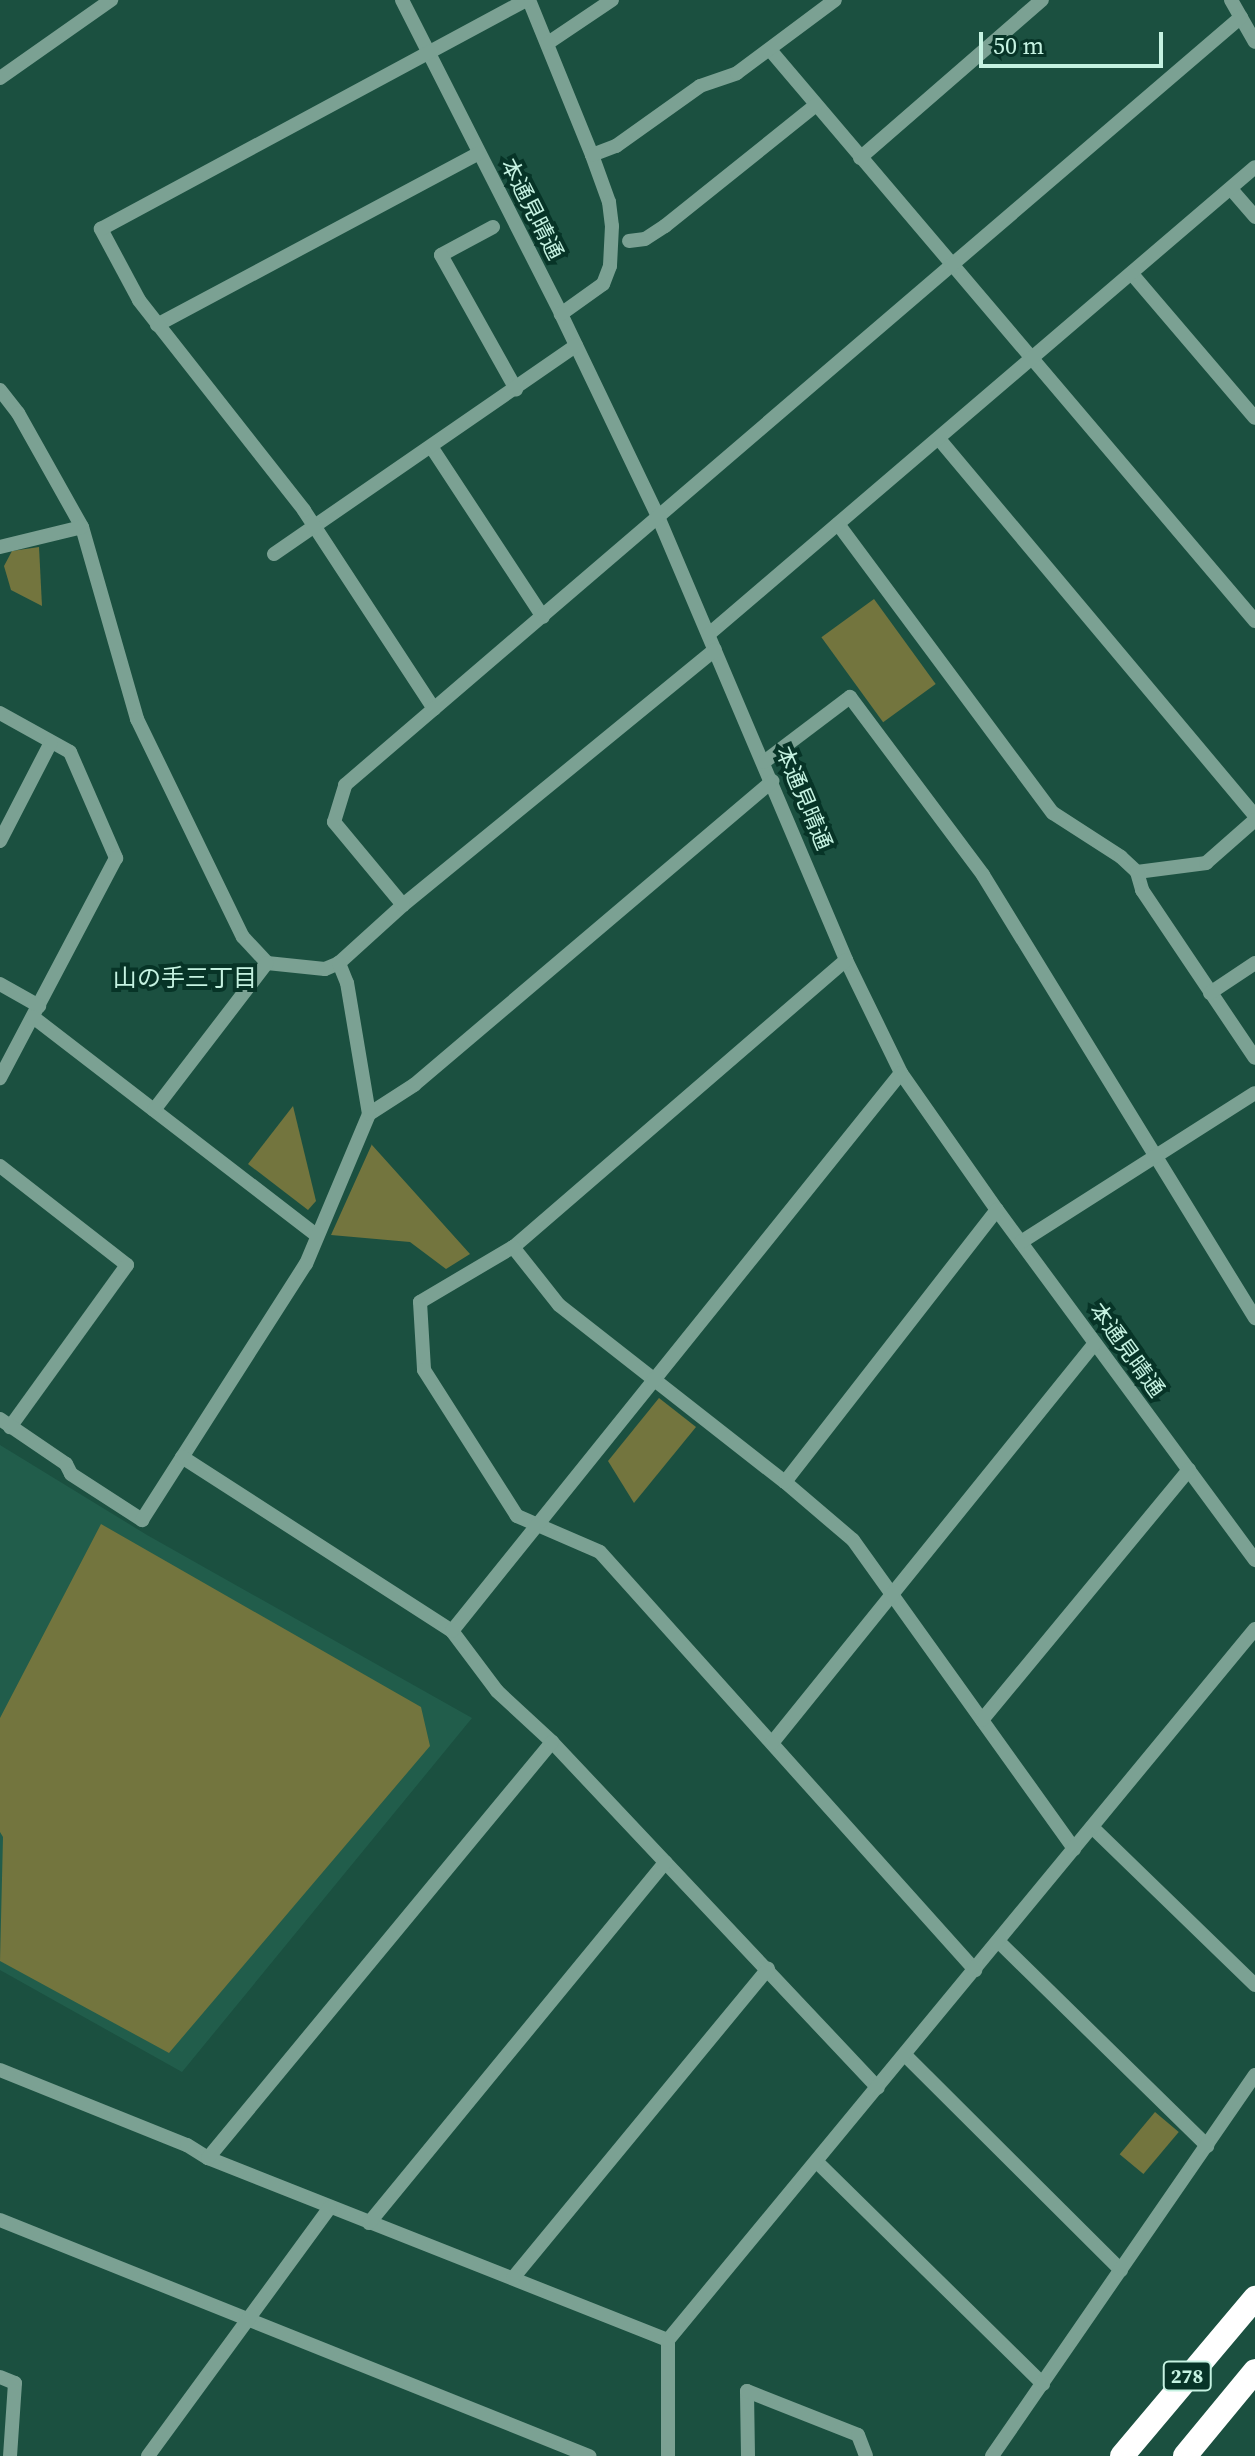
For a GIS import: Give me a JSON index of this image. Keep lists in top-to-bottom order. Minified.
{"streets":{"highway":["278"],"street":["本通見晴通"]},"districts":["山の手三丁目"],"scale_bar":"50 m"}
